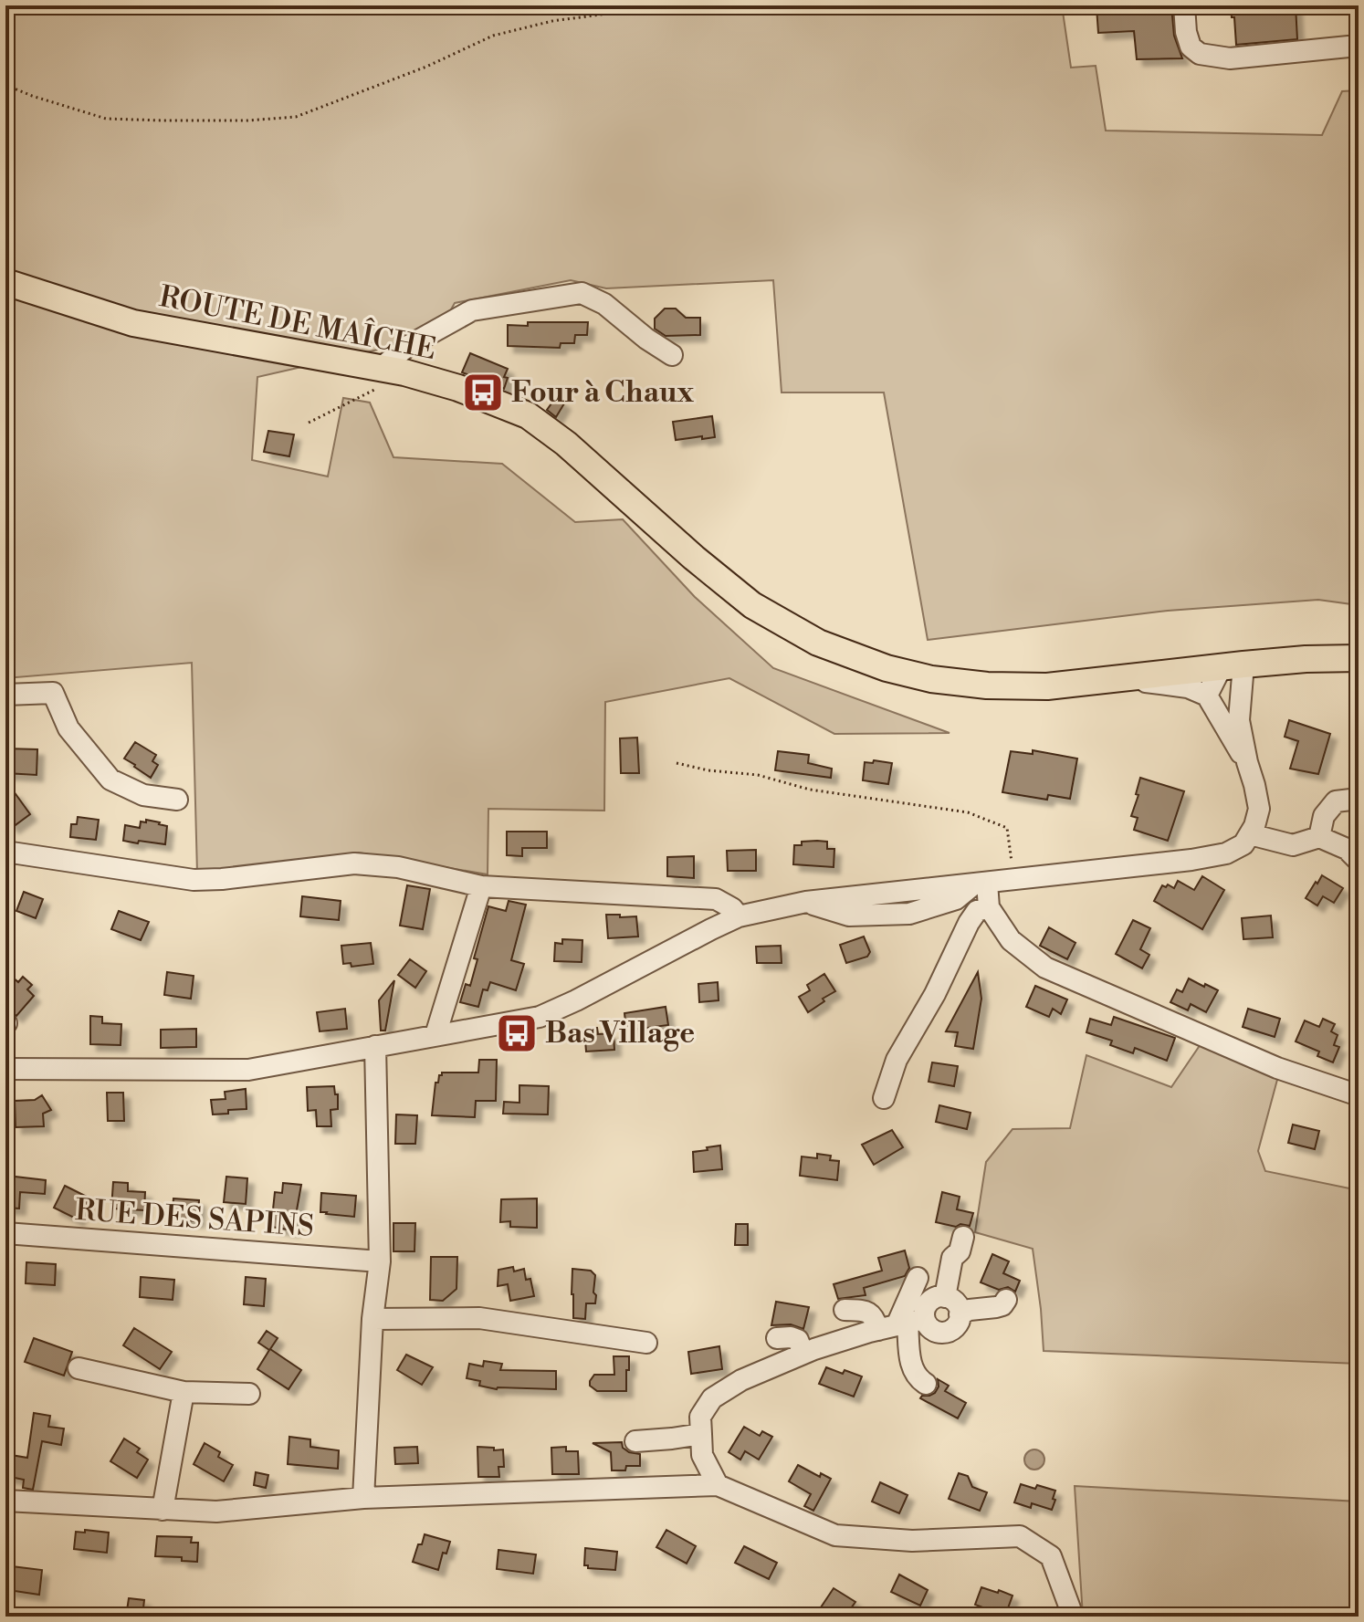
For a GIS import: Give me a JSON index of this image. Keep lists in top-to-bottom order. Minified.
{"streets":{"main road":["ROUTE DE MAÎCHE"],"street":["RUE DES SAPINS"]},"places":{"bus stop":["Four à Chaux","Bas Village"]}}
